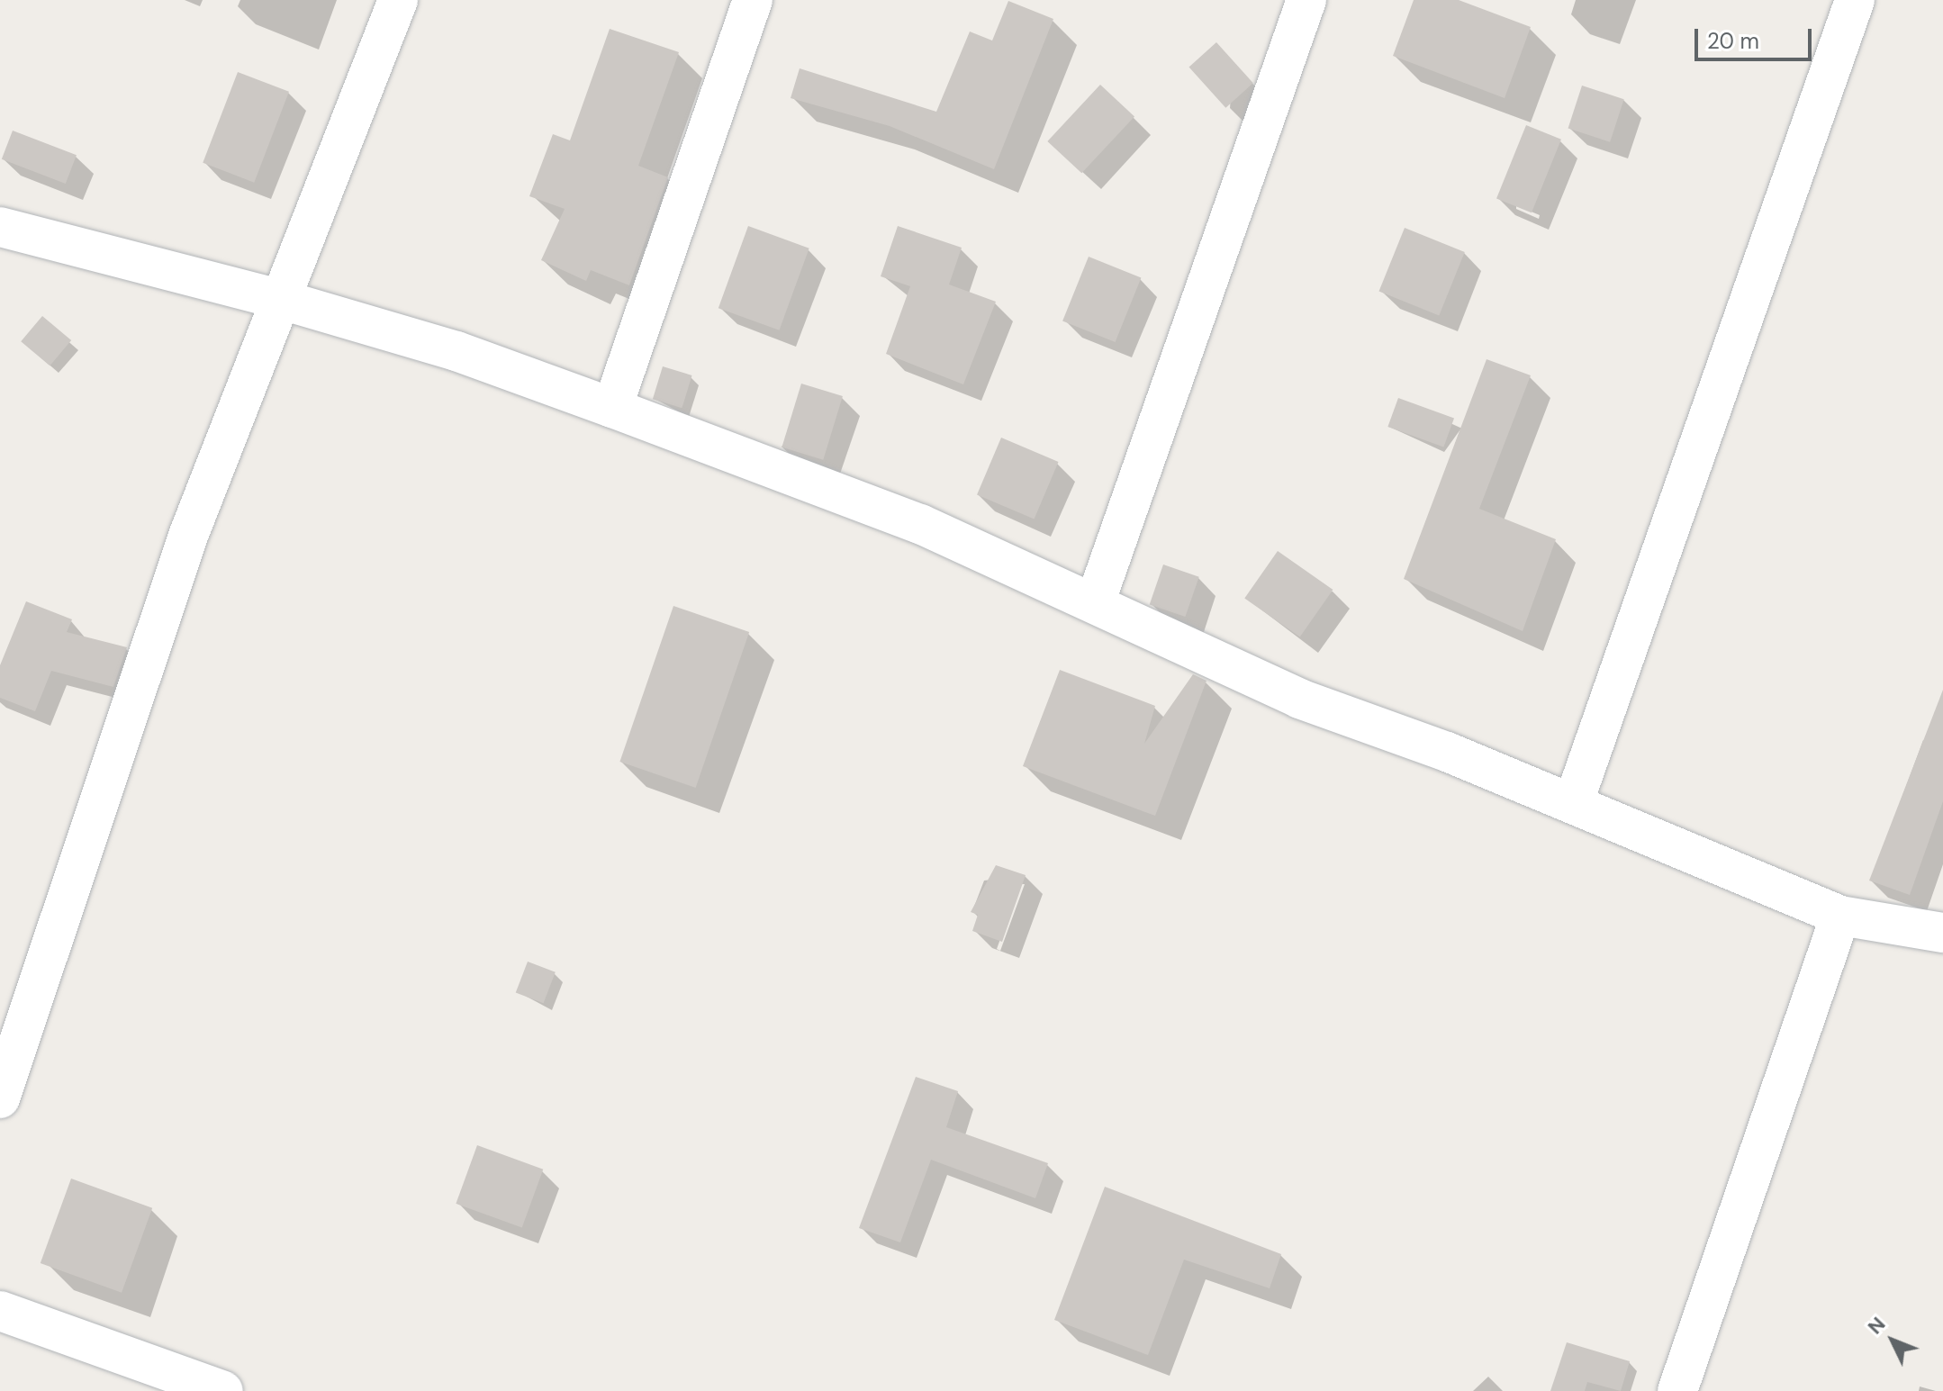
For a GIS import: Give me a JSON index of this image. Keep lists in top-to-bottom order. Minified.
{"scale_bar":"20 m","north":"top left"}
